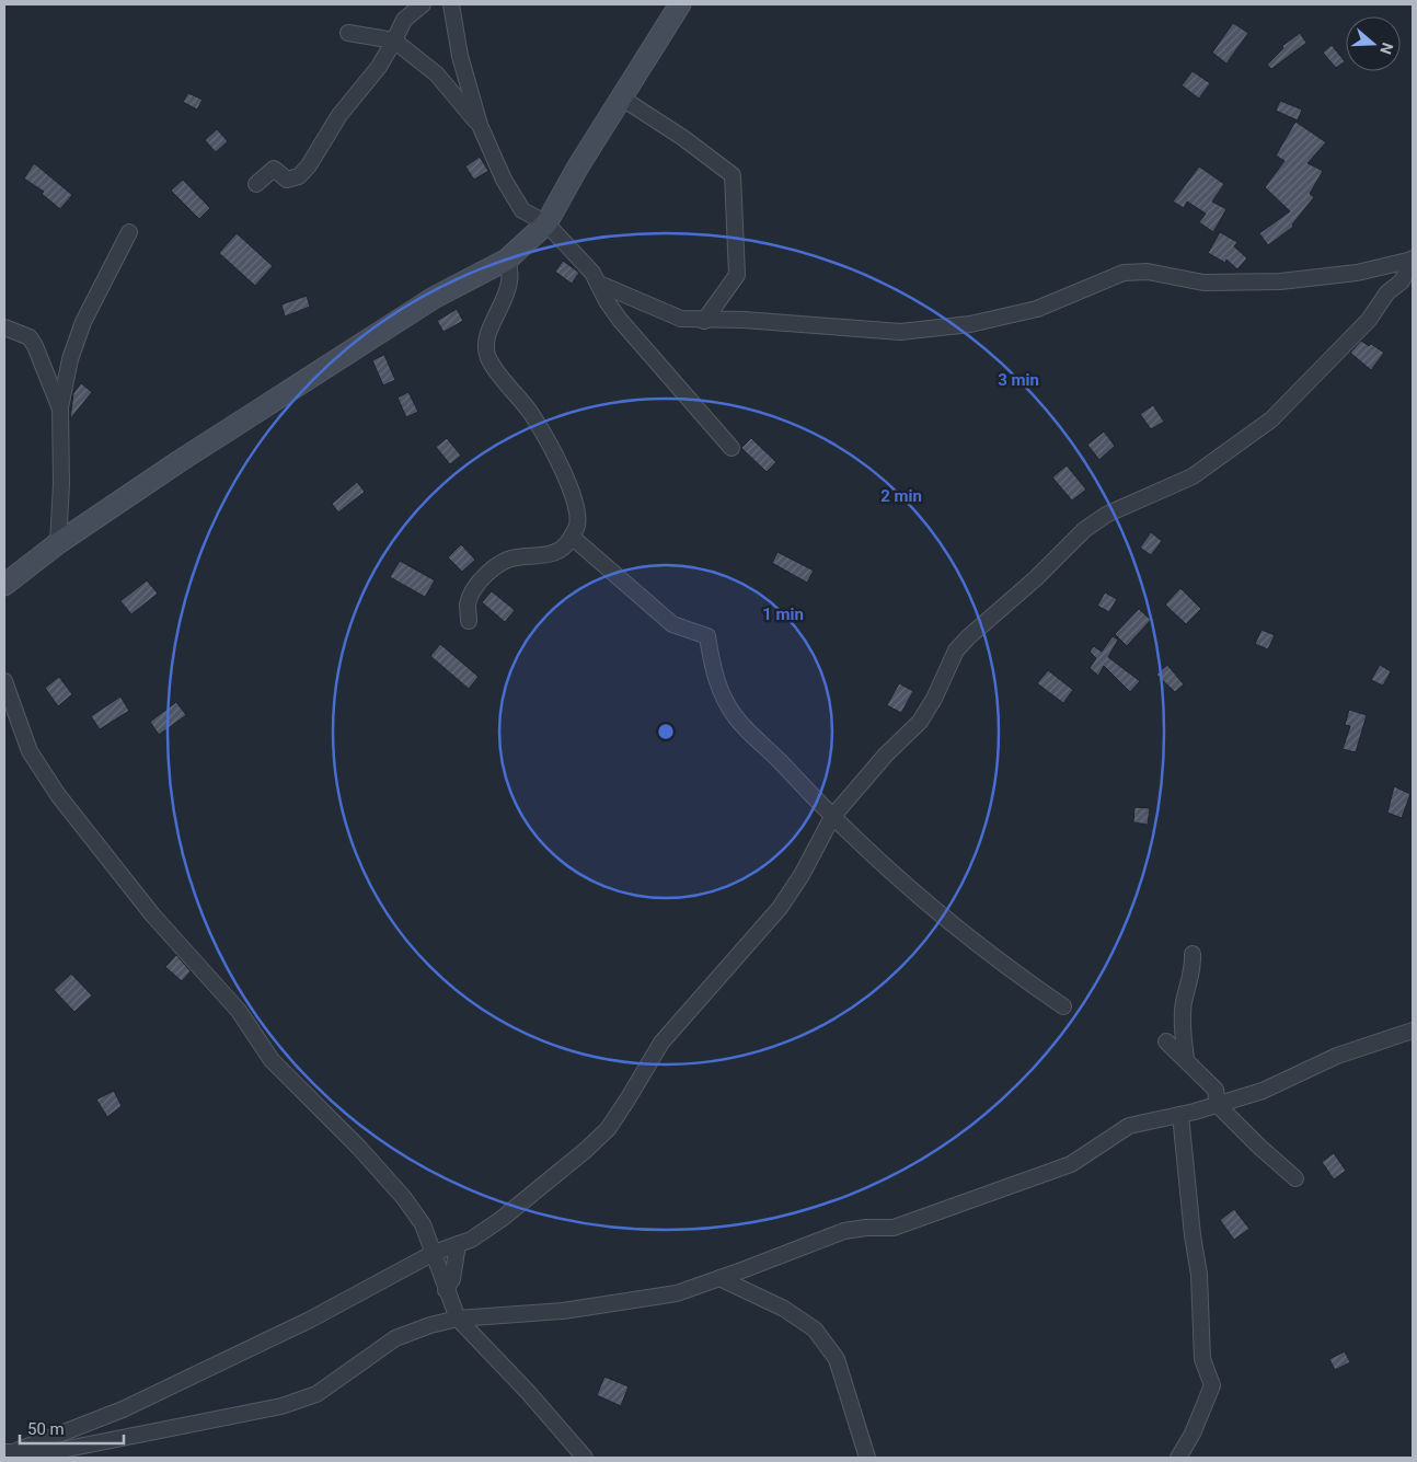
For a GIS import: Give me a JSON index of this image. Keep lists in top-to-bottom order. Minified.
{"scale_bar":"50 m","north":"right","rings":["3 min","2 min","1 min"]}
